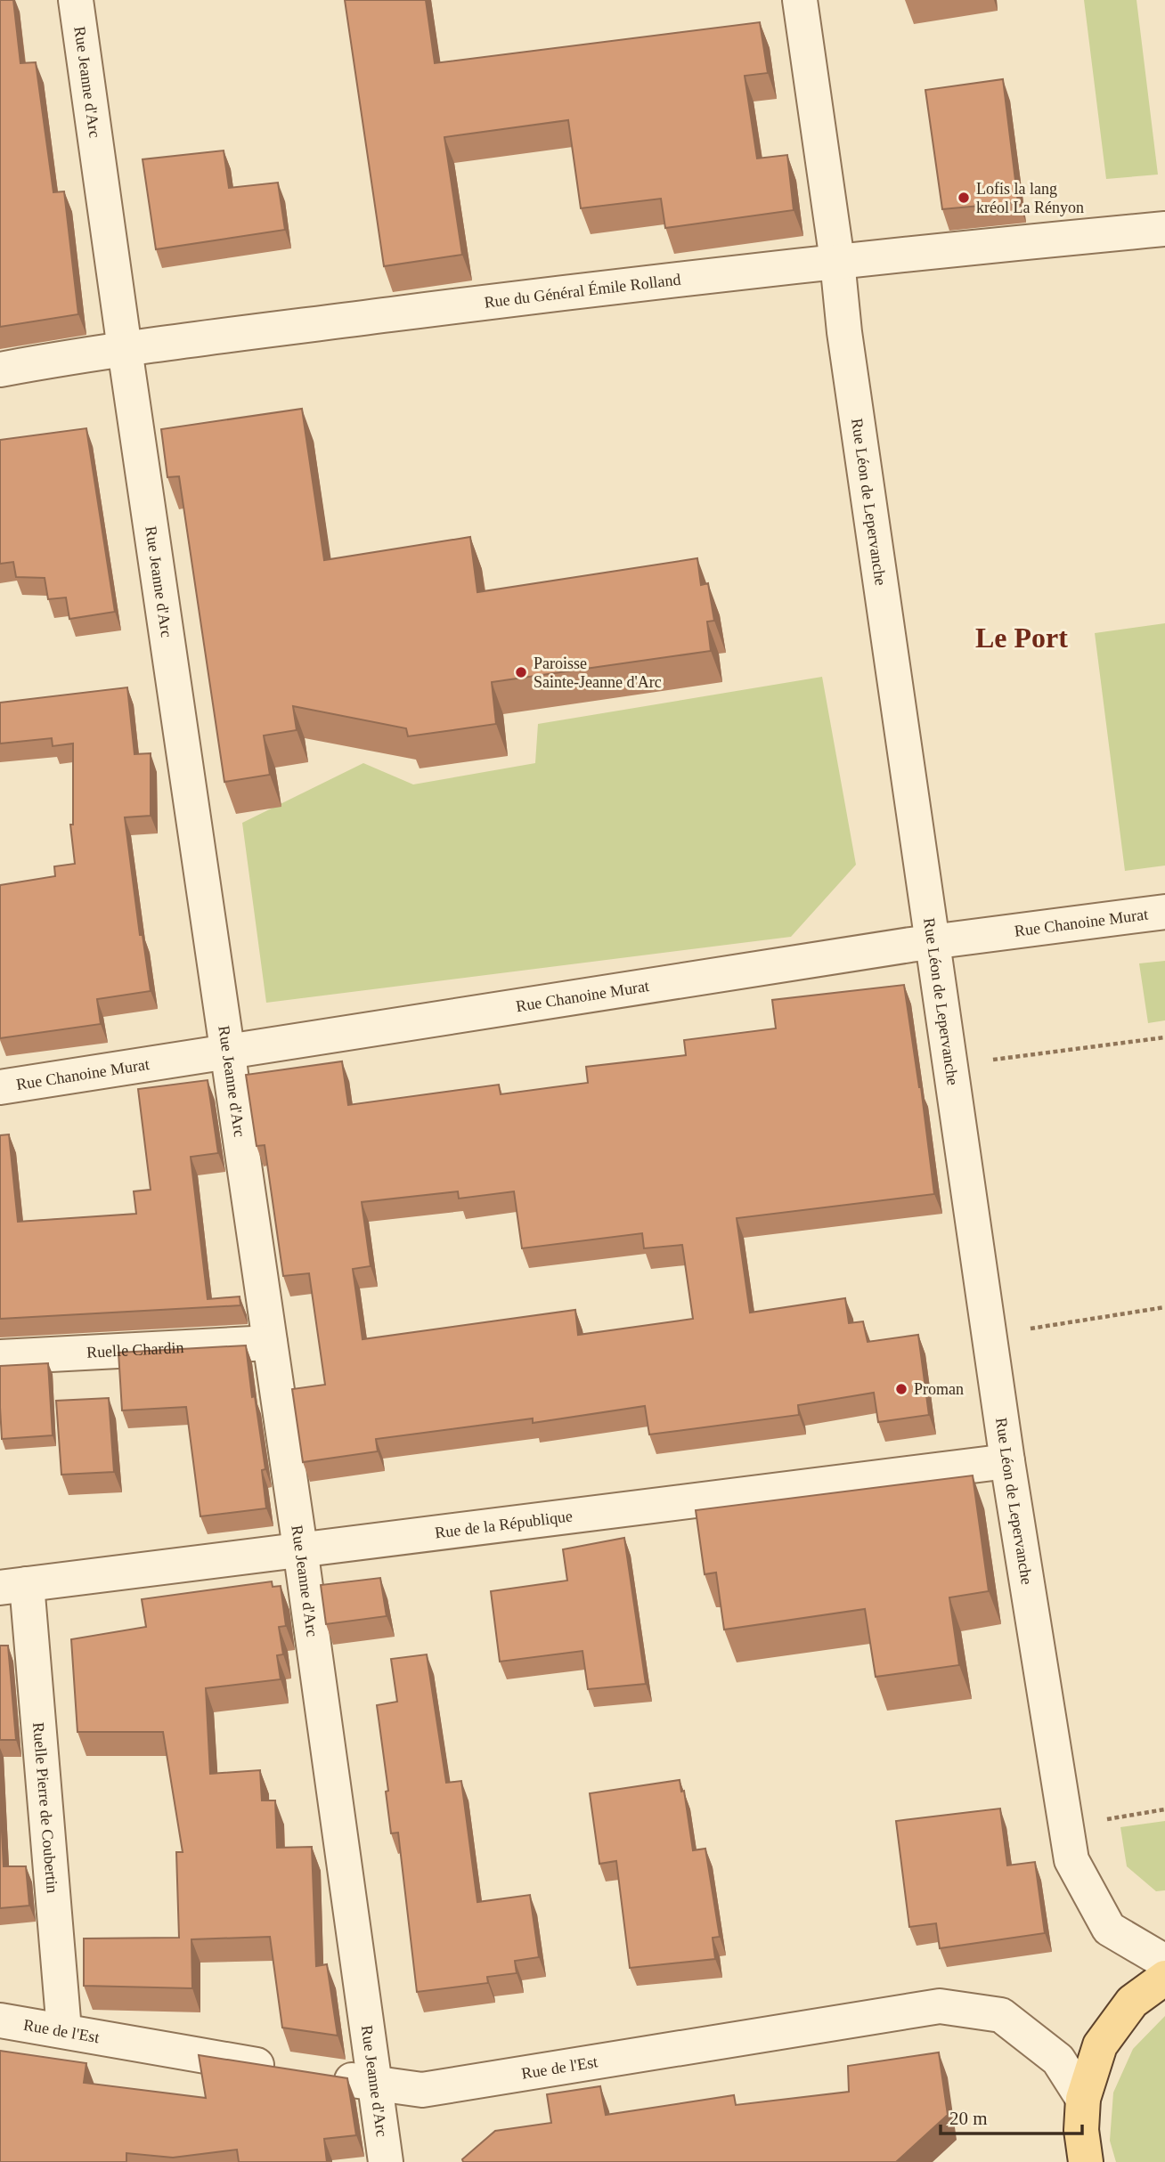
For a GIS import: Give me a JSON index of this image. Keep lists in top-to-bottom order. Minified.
{"streets":{"street":["Rue Jeanne d'Arc","Rue du Général Émile Rolland","Rue Léon de Lepervanche","Rue Chanoine Murat","Ruelle Chardin","Rue de la République","Ruelle Pierre de Coubertin","Rue de l'Est"]},"crossings":[["Rue Jeanne d'Arc","Rue du Général Émile Rolland"],["Rue Jeanne d'Arc","Rue Chanoine Murat"],["Rue Jeanne d'Arc","Ruelle Chardin"],["Rue Jeanne d'Arc","Rue de la République"],["Rue Jeanne d'Arc","Rue de l'Est"],["Rue du Général Émile Rolland","Rue Léon de Lepervanche"],["Rue Léon de Lepervanche","Rue Chanoine Murat"],["Rue Léon de Lepervanche","Rue de la République"],["Rue de la République","Ruelle Pierre de Coubertin"],["Ruelle Pierre de Coubertin","Rue de l'Est"]],"districts":["Le Port"],"places":["Lofis la lang kréol La Rényon","Paroisse Sainte-Jeanne d'Arc","Proman"],"scale_bar":"20 m"}
